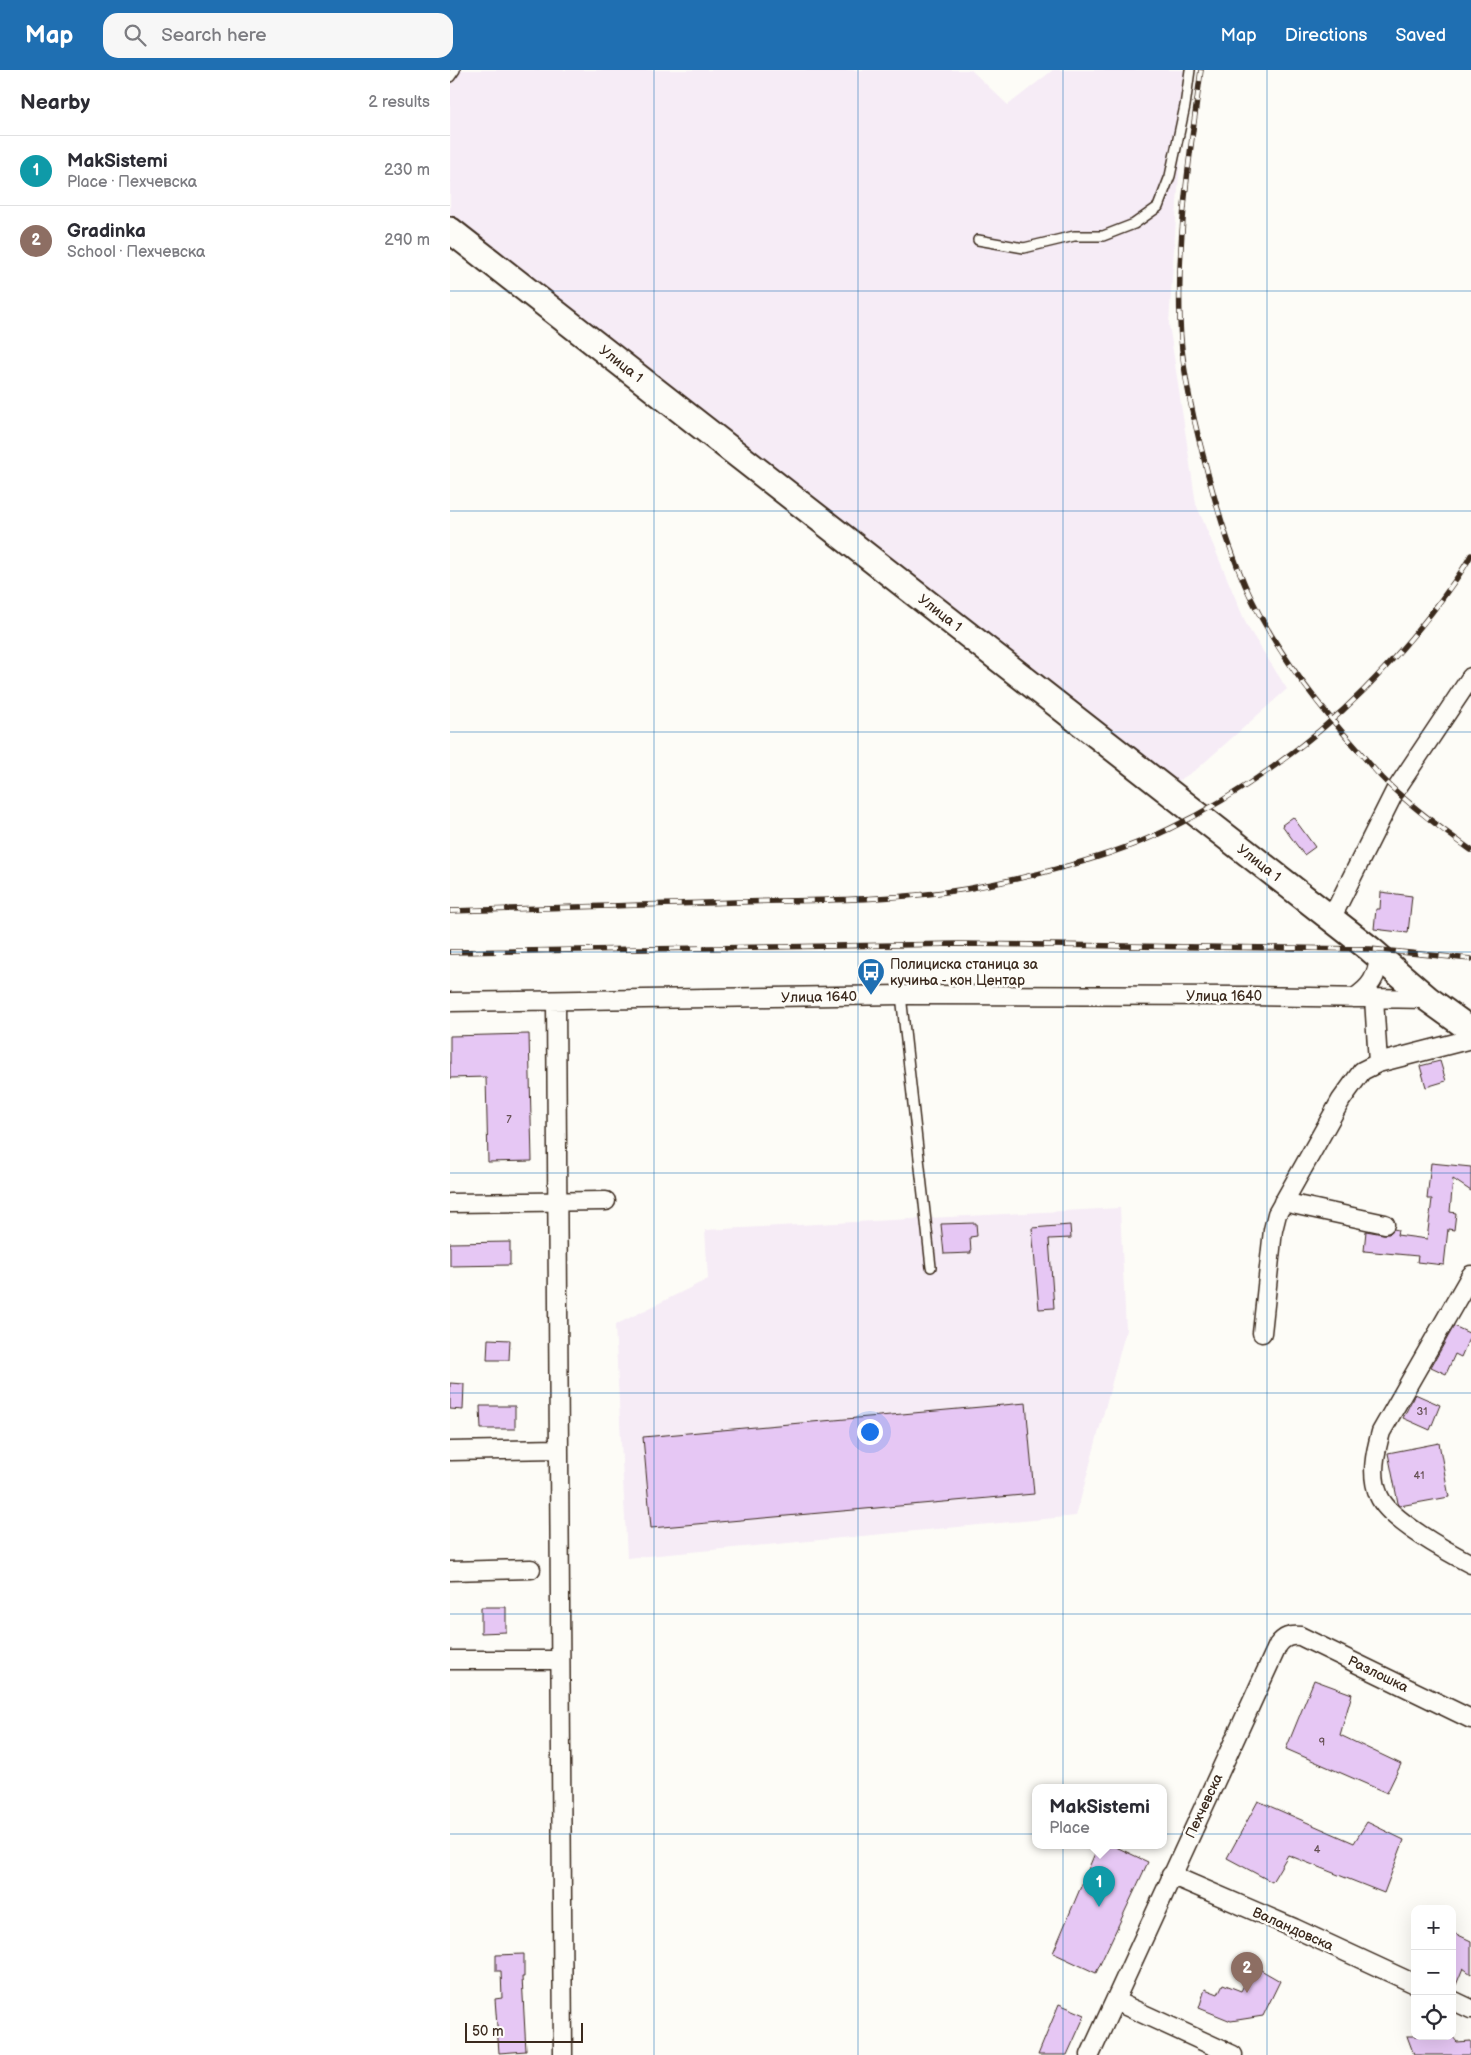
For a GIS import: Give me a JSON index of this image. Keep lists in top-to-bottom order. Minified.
{"streets":{"main road":["Улица 1"],"street":["Улица 1640","Разлошка","Пехчевска","Валандовска"]},"crossings":[["Улица 1","Улица 1640"],["Разлошка","Пехчевска"],["Пехчевска","Валандовска"]],"places":{"bus stop":["Полициска станица за кучиња - кон Центар"]},"house_numbers":["7","31","41","9","4"],"scale_bar":"50 m","page":{"header":"Map","search":"Search here","nav":["Map","Directions","Saved"],"heading":["Nearby","2 results"],"list":[{"mark":"1","name":"MakSistemi","note":"Place · Пехчевска","value":"230 m"},{"mark":"2","name":"Gradinka","note":"School · Пехчевска","value":"290 m"}],"popup":["MakSistemi","Place"],"pins":["1","2"],"map_buttons":["+","−"],"scale":"50 m"}}
